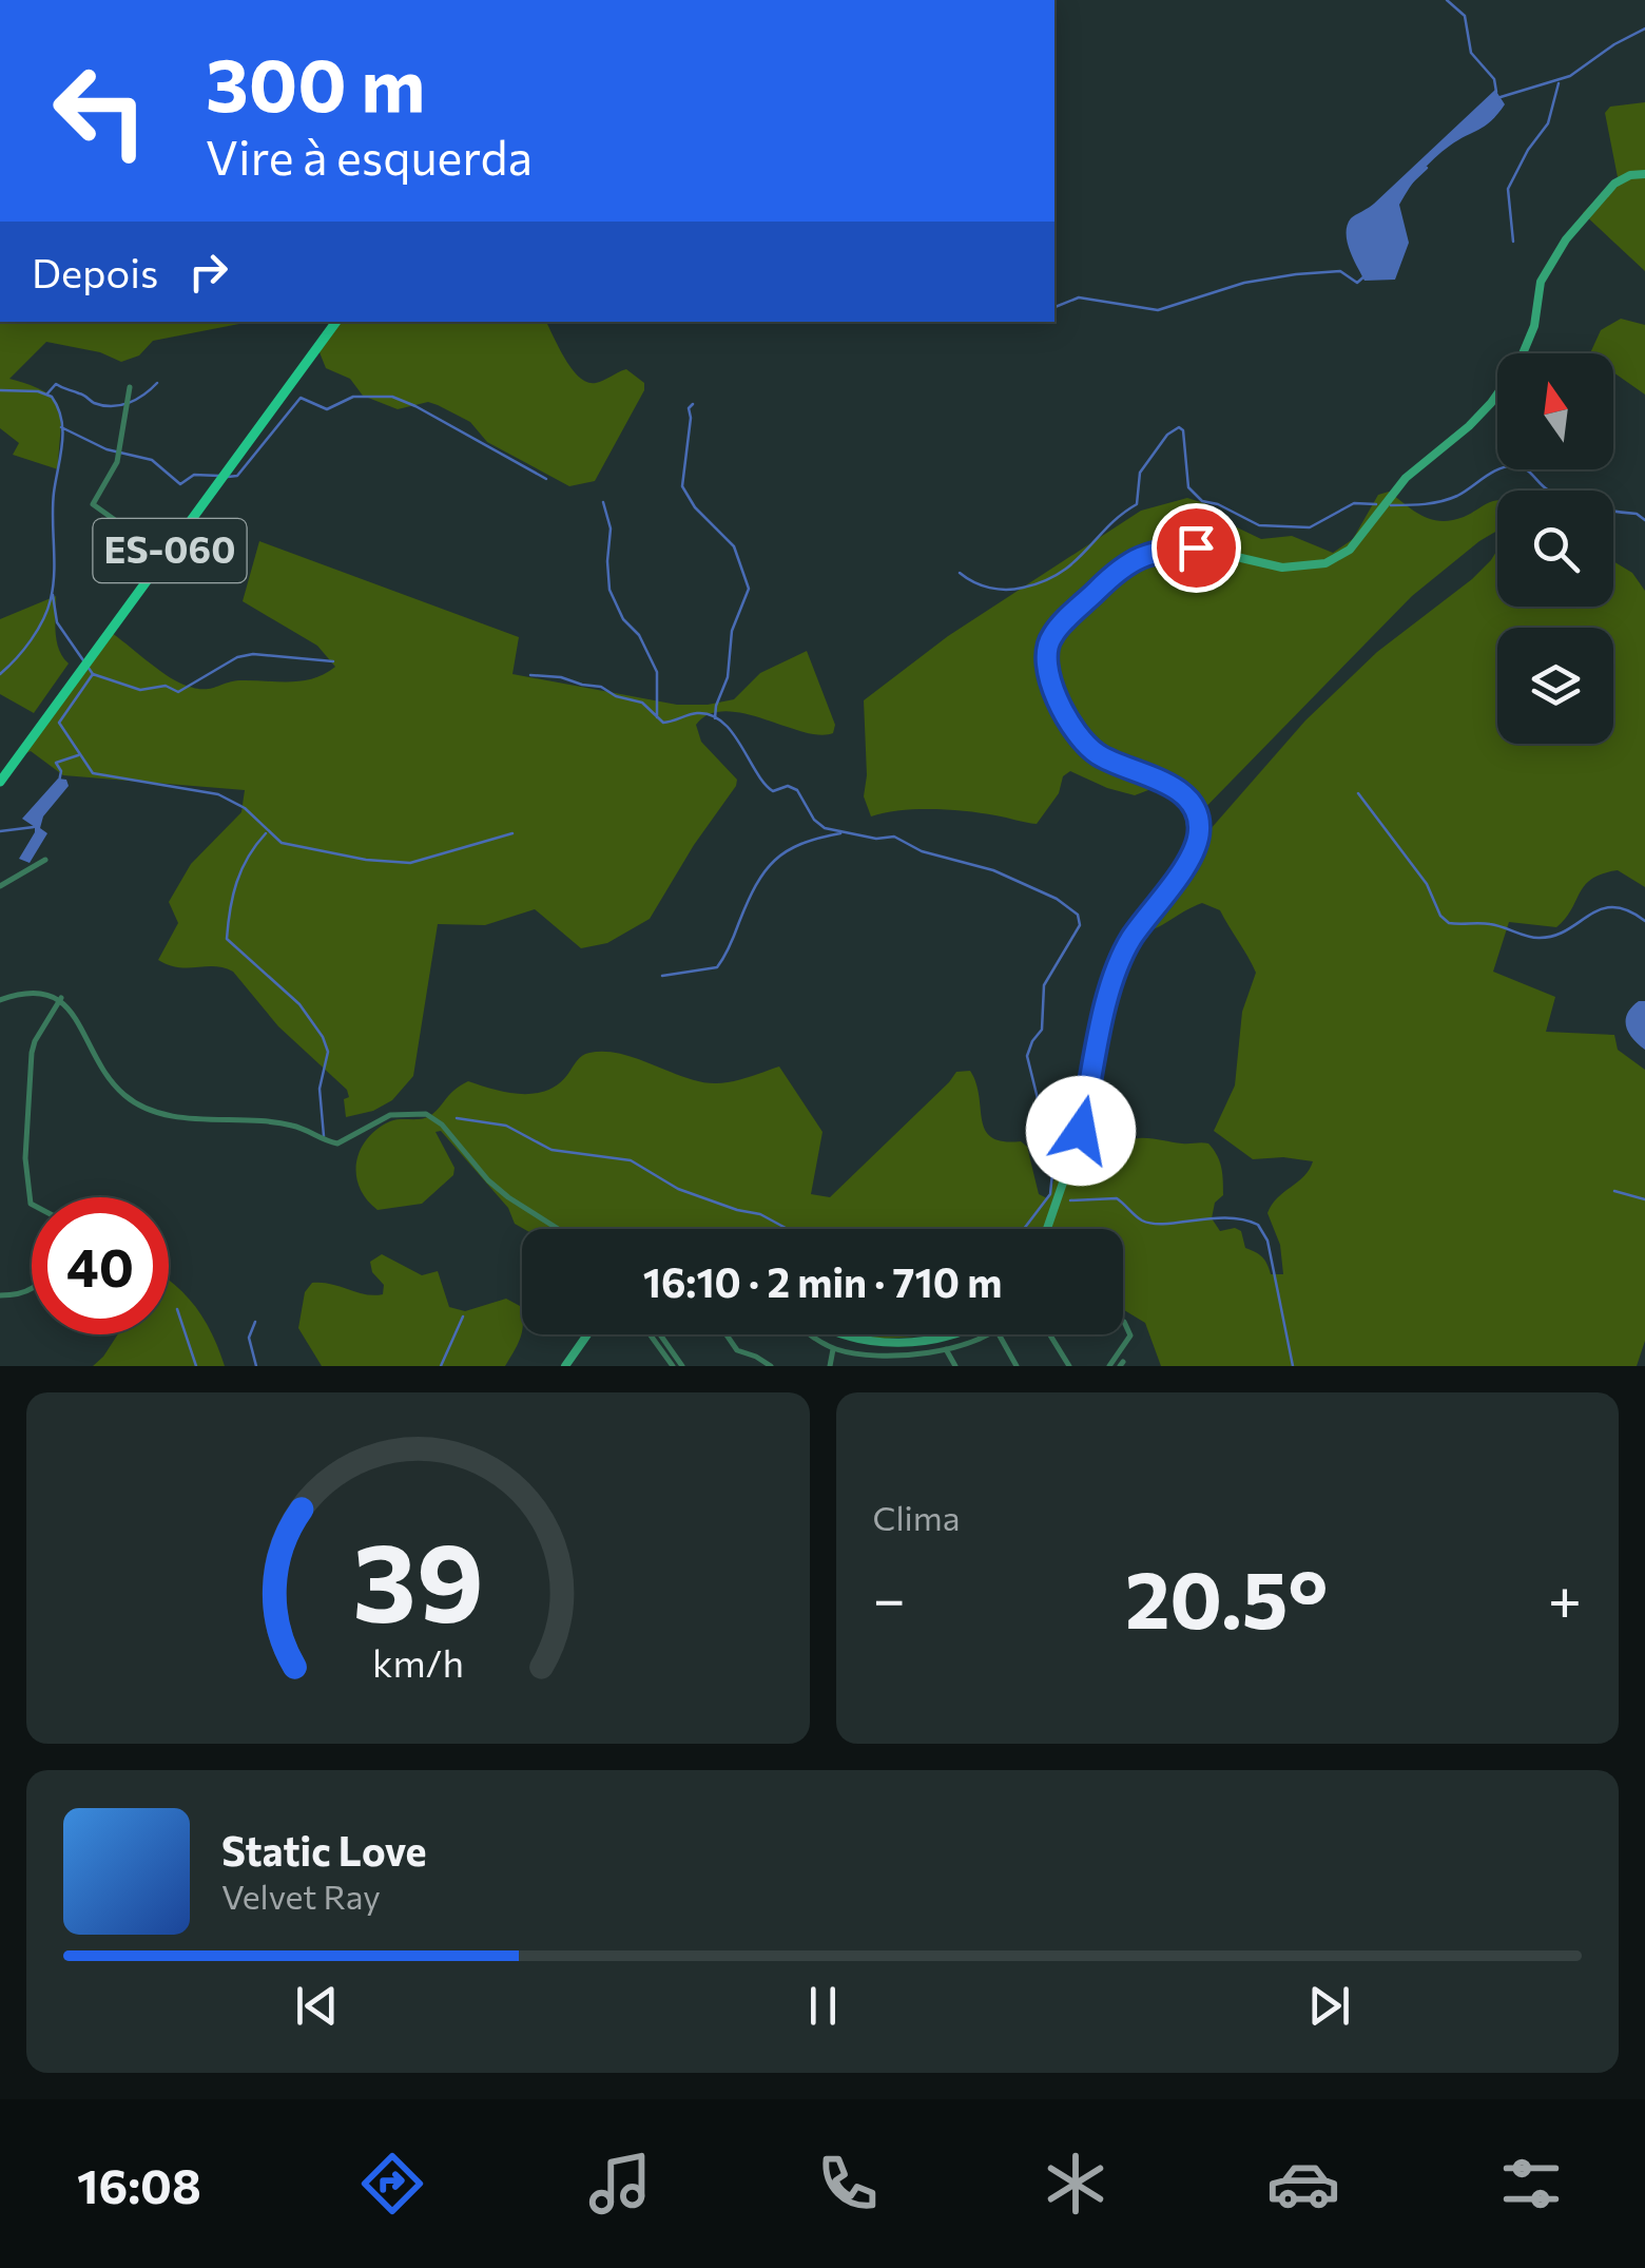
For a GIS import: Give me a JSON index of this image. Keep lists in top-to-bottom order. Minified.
{"streets":{"main road":["ES-060"]},"north":"top","page":{"turn":["300 m","Vire à esquerda"],"then":"Depois","limit":"40","trip":"16:10 · 2 min · 710 m","tile":"Clima","heat":["−","20.5°","+"],"song":["Static Love","Velvet Ray"],"tabs":"16:08","gauge":["39","km/h"]}}
